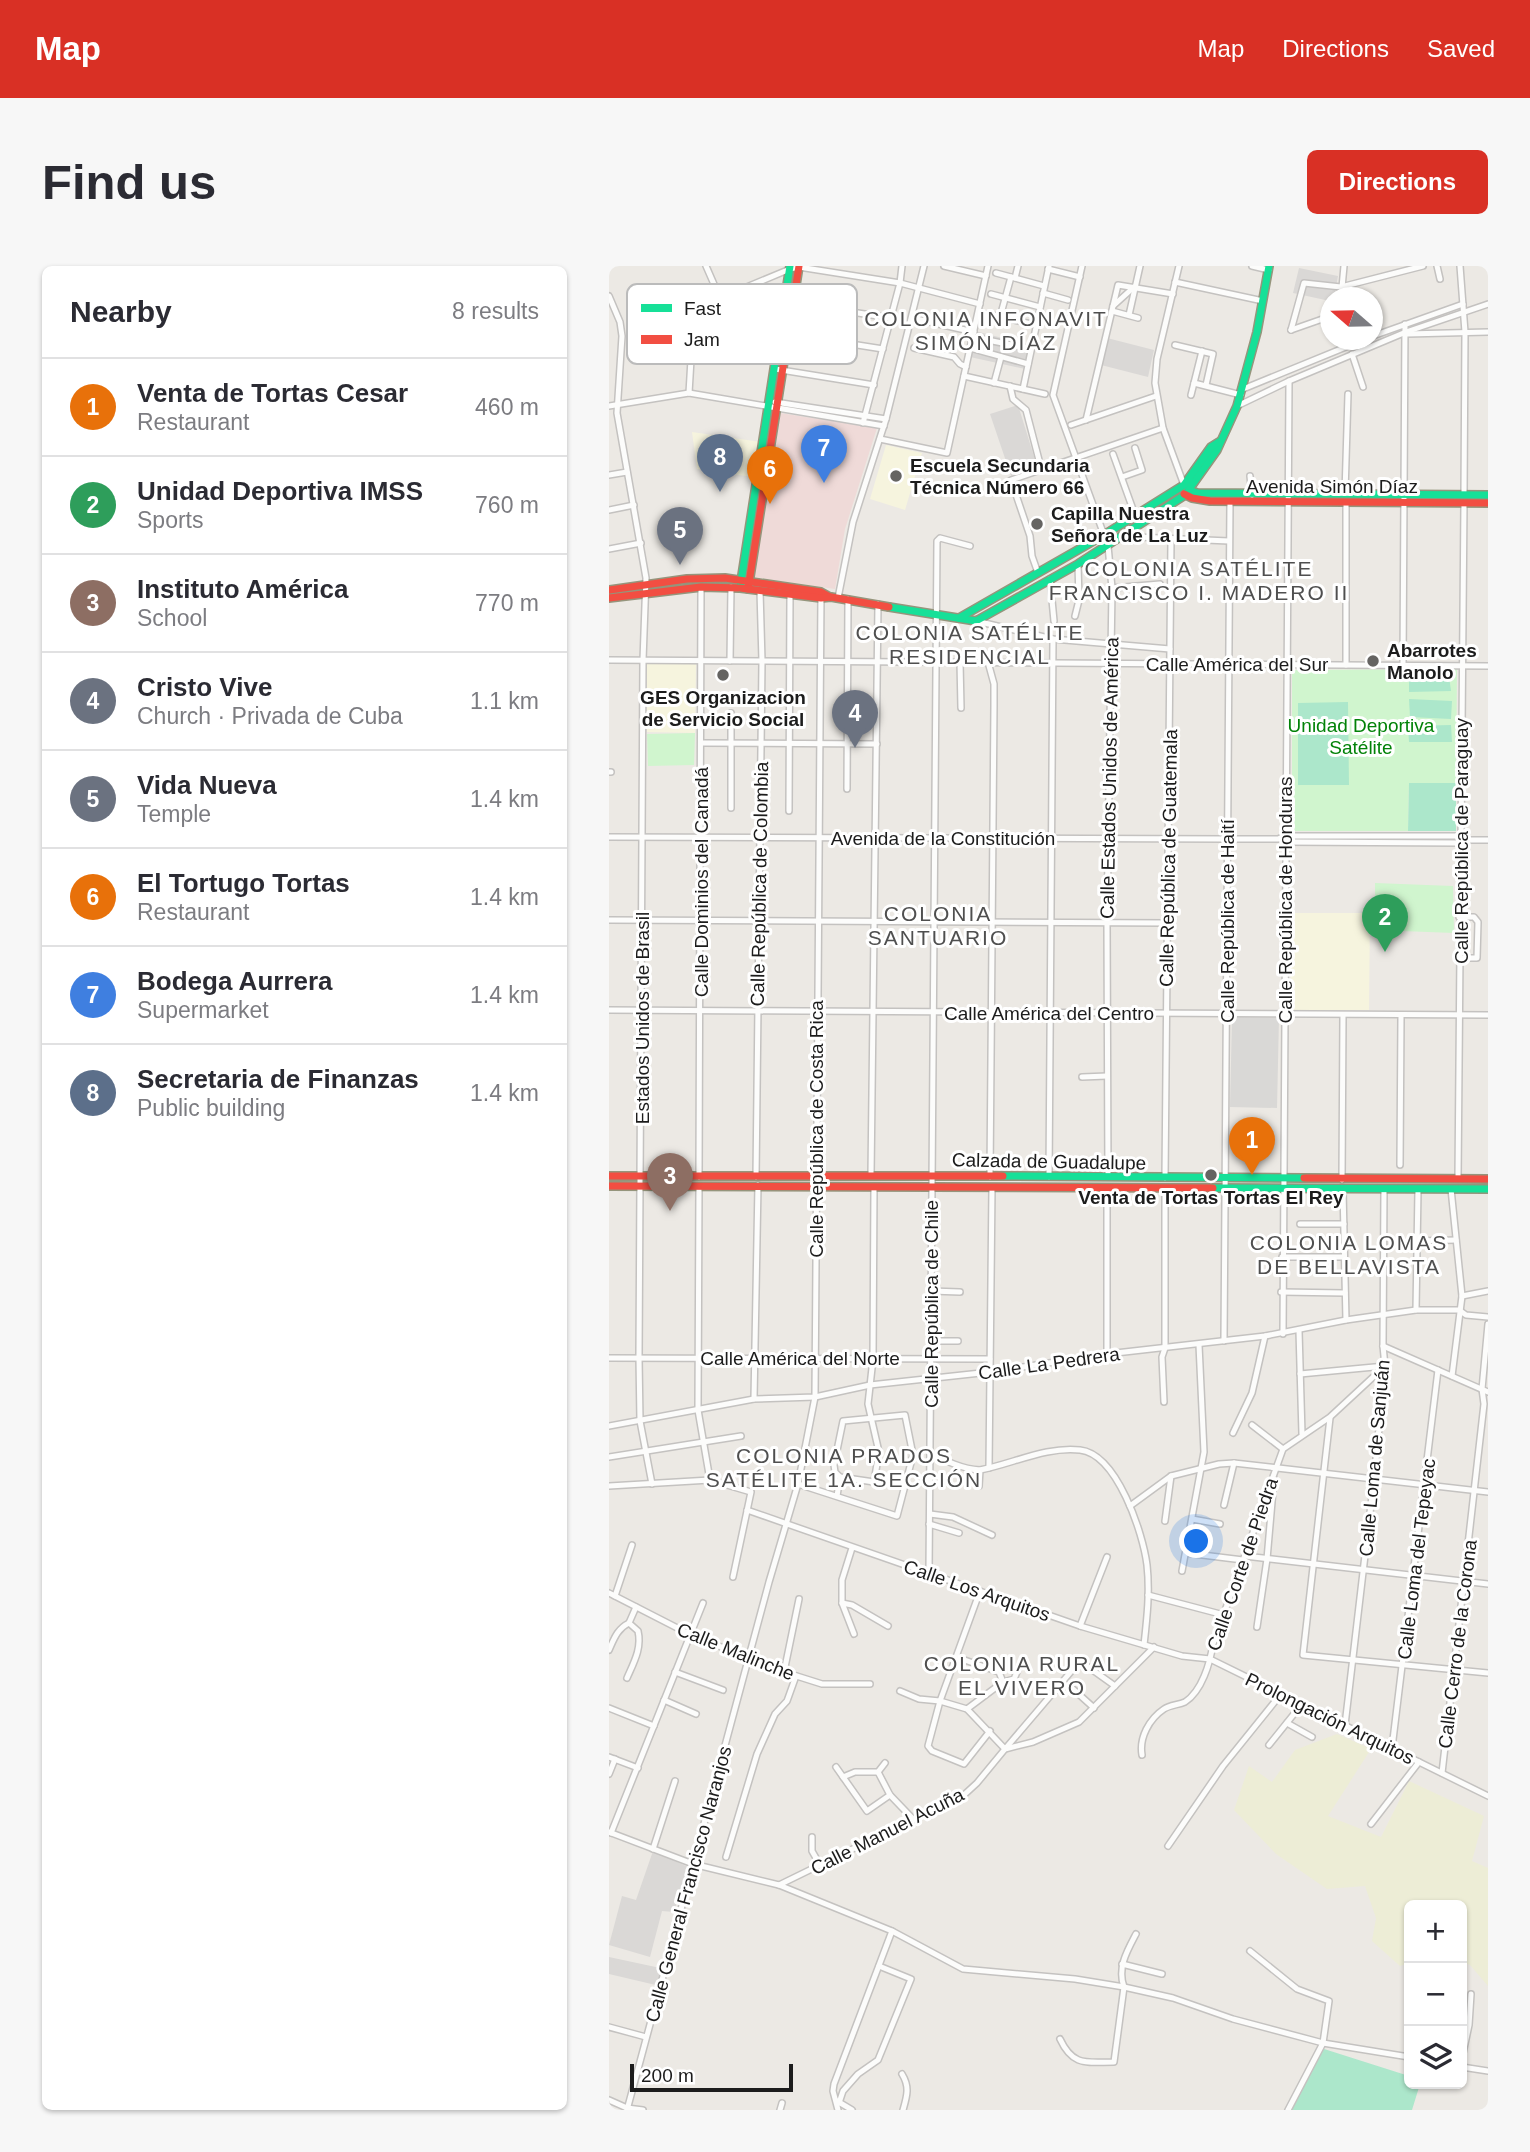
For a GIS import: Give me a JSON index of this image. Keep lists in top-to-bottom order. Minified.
{"streets":{"main road":["Avenida Simón Díaz","Calzada de Guadalupe"],"street":["Calle América del Sur","Calle Estados Unidos de América","Avenida de la Constitución","Calle República de Paraguay","Calle República de Guatemala","Calle Dominios del Canadá","Calle República de Colombia","Calle República de Honduras","Calle República de Haití","Calle América del Centro","Estados Unidos de Brasil","Calle República de Costa Rica","Calle República de Chile","Calle América del Norte","Calle La Pedrera","Calle Loma de Sanjuán","Calle Loma del Tepeyac","Calle Corte de Piedra","Calle Los Arquitos","Calle Cerro de la Corona","Calle Malinche","Prolongación Arquitos","Calle Manuel Acuña","Calle General Francisco Naranjos"]},"crossings":[["Avenida Simón Díaz","Calle República de Paraguay"],["Avenida Simón Díaz","Calle República de Honduras"],["Avenida Simón Díaz","Calle República de Haití"],["Calle América del Sur","Calle Estados Unidos de América"],["Calle América del Sur","Calle República de Paraguay"],["Calle América del Sur","Calle República de Guatemala"],["Calle América del Sur","Calle Dominios del Canadá"],["Calle América del Sur","Calle República de Colombia"],["Calle América del Sur","Calle República de Honduras"],["Calle América del Sur","Calle República de Haití"],["Calle América del Sur","Estados Unidos de Brasil"],["Calle América del Sur","Calle República de Costa Rica"],["Calle América del Sur","Calle República de Chile"],["Calle Estados Unidos de América","Avenida de la Constitución"],["Calle Estados Unidos de América","Calle América del Centro"],["Calle Estados Unidos de América","Calzada de Guadalupe"],["Avenida de la Constitución","Calle República de Paraguay"],["Avenida de la Constitución","Calle República de Guatemala"],["Avenida de la Constitución","Calle Dominios del Canadá"],["Avenida de la Constitución","Calle República de Colombia"],["Avenida de la Constitución","Calle República de Honduras"],["Avenida de la Constitución","Calle República de Haití"],["Avenida de la Constitución","Estados Unidos de Brasil"],["Avenida de la Constitución","Calle República de Costa Rica"],["Avenida de la Constitución","Calle República de Chile"],["Calle República de Paraguay","Calle América del Centro"],["Calle República de Paraguay","Calzada de Guadalupe"],["Calle República de Guatemala","Calle América del Centro"],["Calle República de Guatemala","Calzada de Guadalupe"],["Calle Dominios del Canadá","Calle América del Centro"],["Calle Dominios del Canadá","Calzada de Guadalupe"],["Calle Dominios del Canadá","Calle América del Norte"],["Calle Dominios del Canadá","Calle La Pedrera"],["Calle República de Colombia","Calle América del Centro"],["Calle República de Colombia","Calzada de Guadalupe"],["Calle República de Colombia","Calle América del Norte"],["Calle República de Colombia","Calle La Pedrera"],["Calle República de Honduras","Calle América del Centro"],["Calle República de Honduras","Calzada de Guadalupe"],["Calle República de Honduras","Calle La Pedrera"],["Calle República de Haití","Calle América del Centro"],["Calle República de Haití","Calzada de Guadalupe"],["Calle República de Haití","Calle La Pedrera"],["Calle América del Centro","Estados Unidos de Brasil"],["Calle América del Centro","Calle República de Costa Rica"],["Calle América del Centro","Calle República de Chile"],["Estados Unidos de Brasil","Calzada de Guadalupe"],["Estados Unidos de Brasil","Calle América del Norte"],["Estados Unidos de Brasil","Calle La Pedrera"],["Calle República de Costa Rica","Calzada de Guadalupe"],["Calle República de Costa Rica","Calle América del Norte"],["Calle República de Costa Rica","Calle La Pedrera"],["Calle República de Costa Rica","Calle Los Arquitos"],["Calle República de Costa Rica","Calle Malinche"],["Calle República de Costa Rica","Calle General Francisco Naranjos"],["Calzada de Guadalupe","Calle República de Chile"],["Calzada de Guadalupe","Calle Loma de Sanjuán"],["Calle República de Chile","Calle América del Norte"],["Calle República de Chile","Calle La Pedrera"],["Calle República de Chile","Calle Los Arquitos"],["Calle La Pedrera","Calle Loma de Sanjuán"],["Calle Loma de Sanjuán","Prolongación Arquitos"],["Calle Loma del Tepeyac","Prolongación Arquitos"],["Calle Corte de Piedra","Calle Los Arquitos"],["Calle Corte de Piedra","Prolongación Arquitos"],["Calle Los Arquitos","Prolongación Arquitos"],["Calle Cerro de la Corona","Prolongación Arquitos"],["Calle Malinche","Calle General Francisco Naranjos"]],"districts":["COLONIA INFONAVIT SIMÓN DÍAZ","COLONIA SATÉLITE FRANCISCO I. MADERO II","COLONIA SATÉLITE RESIDENCIAL","COLONIA SANTUARIO","COLONIA LOMAS DE BELLAVISTA","COLONIA PRADOS SATÉLITE 1A. SECCIÓN","COLONIA RURAL EL VIVERO"],"parks":["Unidad Deportiva Satélite"],"places":["Escuela Secundaria Técnica Número 66","Capilla Nuestra Señora de La Luz","Abarrotes Manolo","GES Organizacion de Servicio Social","Venta de Tortas Tortas El Rey"],"legend":["Fast","Jam"],"scale_bar":"200 m","north":"left","page":{"header":"Map","nav":["Map","Directions","Saved"],"buttons":"Directions","title":"Find us","heading":["Nearby","8 results"],"list":[{"mark":"1","name":"Venta de Tortas Cesar","note":"Restaurant","value":"460 m"},{"mark":"2","name":"Unidad Deportiva IMSS","note":"Sports","value":"760 m"},{"mark":"3","name":"Instituto América","note":"School","value":"770 m"},{"mark":"4","name":"Cristo Vive","note":"Church · Privada de Cuba","value":"1.1 km"},{"mark":"5","name":"Vida Nueva","note":"Temple","value":"1.4 km"},{"mark":"6","name":"El Tortugo Tortas","note":"Restaurant","value":"1.4 km"},{"mark":"7","name":"Bodega Aurrera","note":"Supermarket","value":"1.4 km"},{"mark":"8","name":"Secretaria de Finanzas","note":"Public building","value":"1.4 km"}],"pins":["7","8","6","5","4","2","1","3"],"map_buttons":["+","−"],"scale":"200 m"}}
